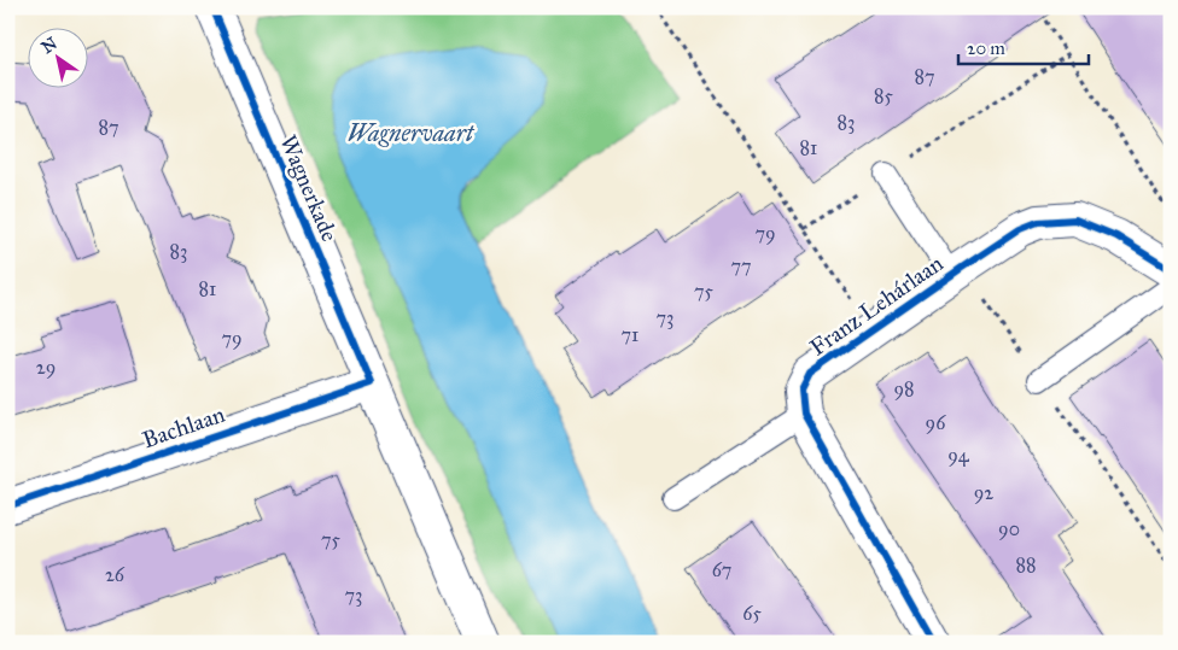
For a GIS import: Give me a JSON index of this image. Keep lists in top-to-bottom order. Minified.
{"streets":{"street":["Wagnerkade","Franz Lehárlaan","Bachlaan"]},"crossings":[["Wagnerkade","Bachlaan"]],"water":["Wagnervaart"],"house_numbers":["87","85","83","87","81","79","83","77","81","75","73","71","79","29","98","96","94","92","90","75","88","67","26","73","65"],"scale_bar":"20 m","north":"top left"}
